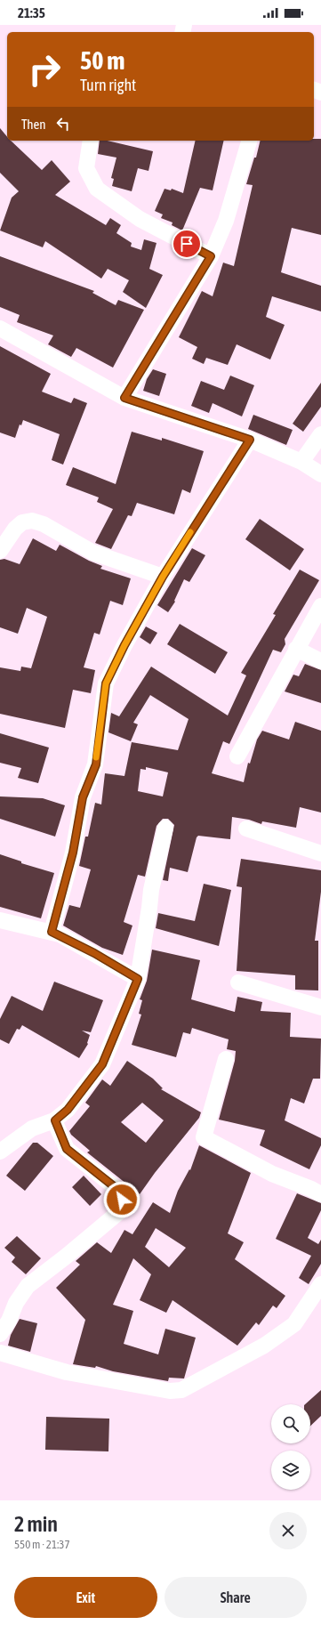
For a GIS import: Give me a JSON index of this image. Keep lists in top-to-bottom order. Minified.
{"page":{"status":"21:35","turn":["50 m","Turn right"],"then":"Then","heading":["2 min","550 m · 21:37"],"buttons":["Exit","Share"]}}
